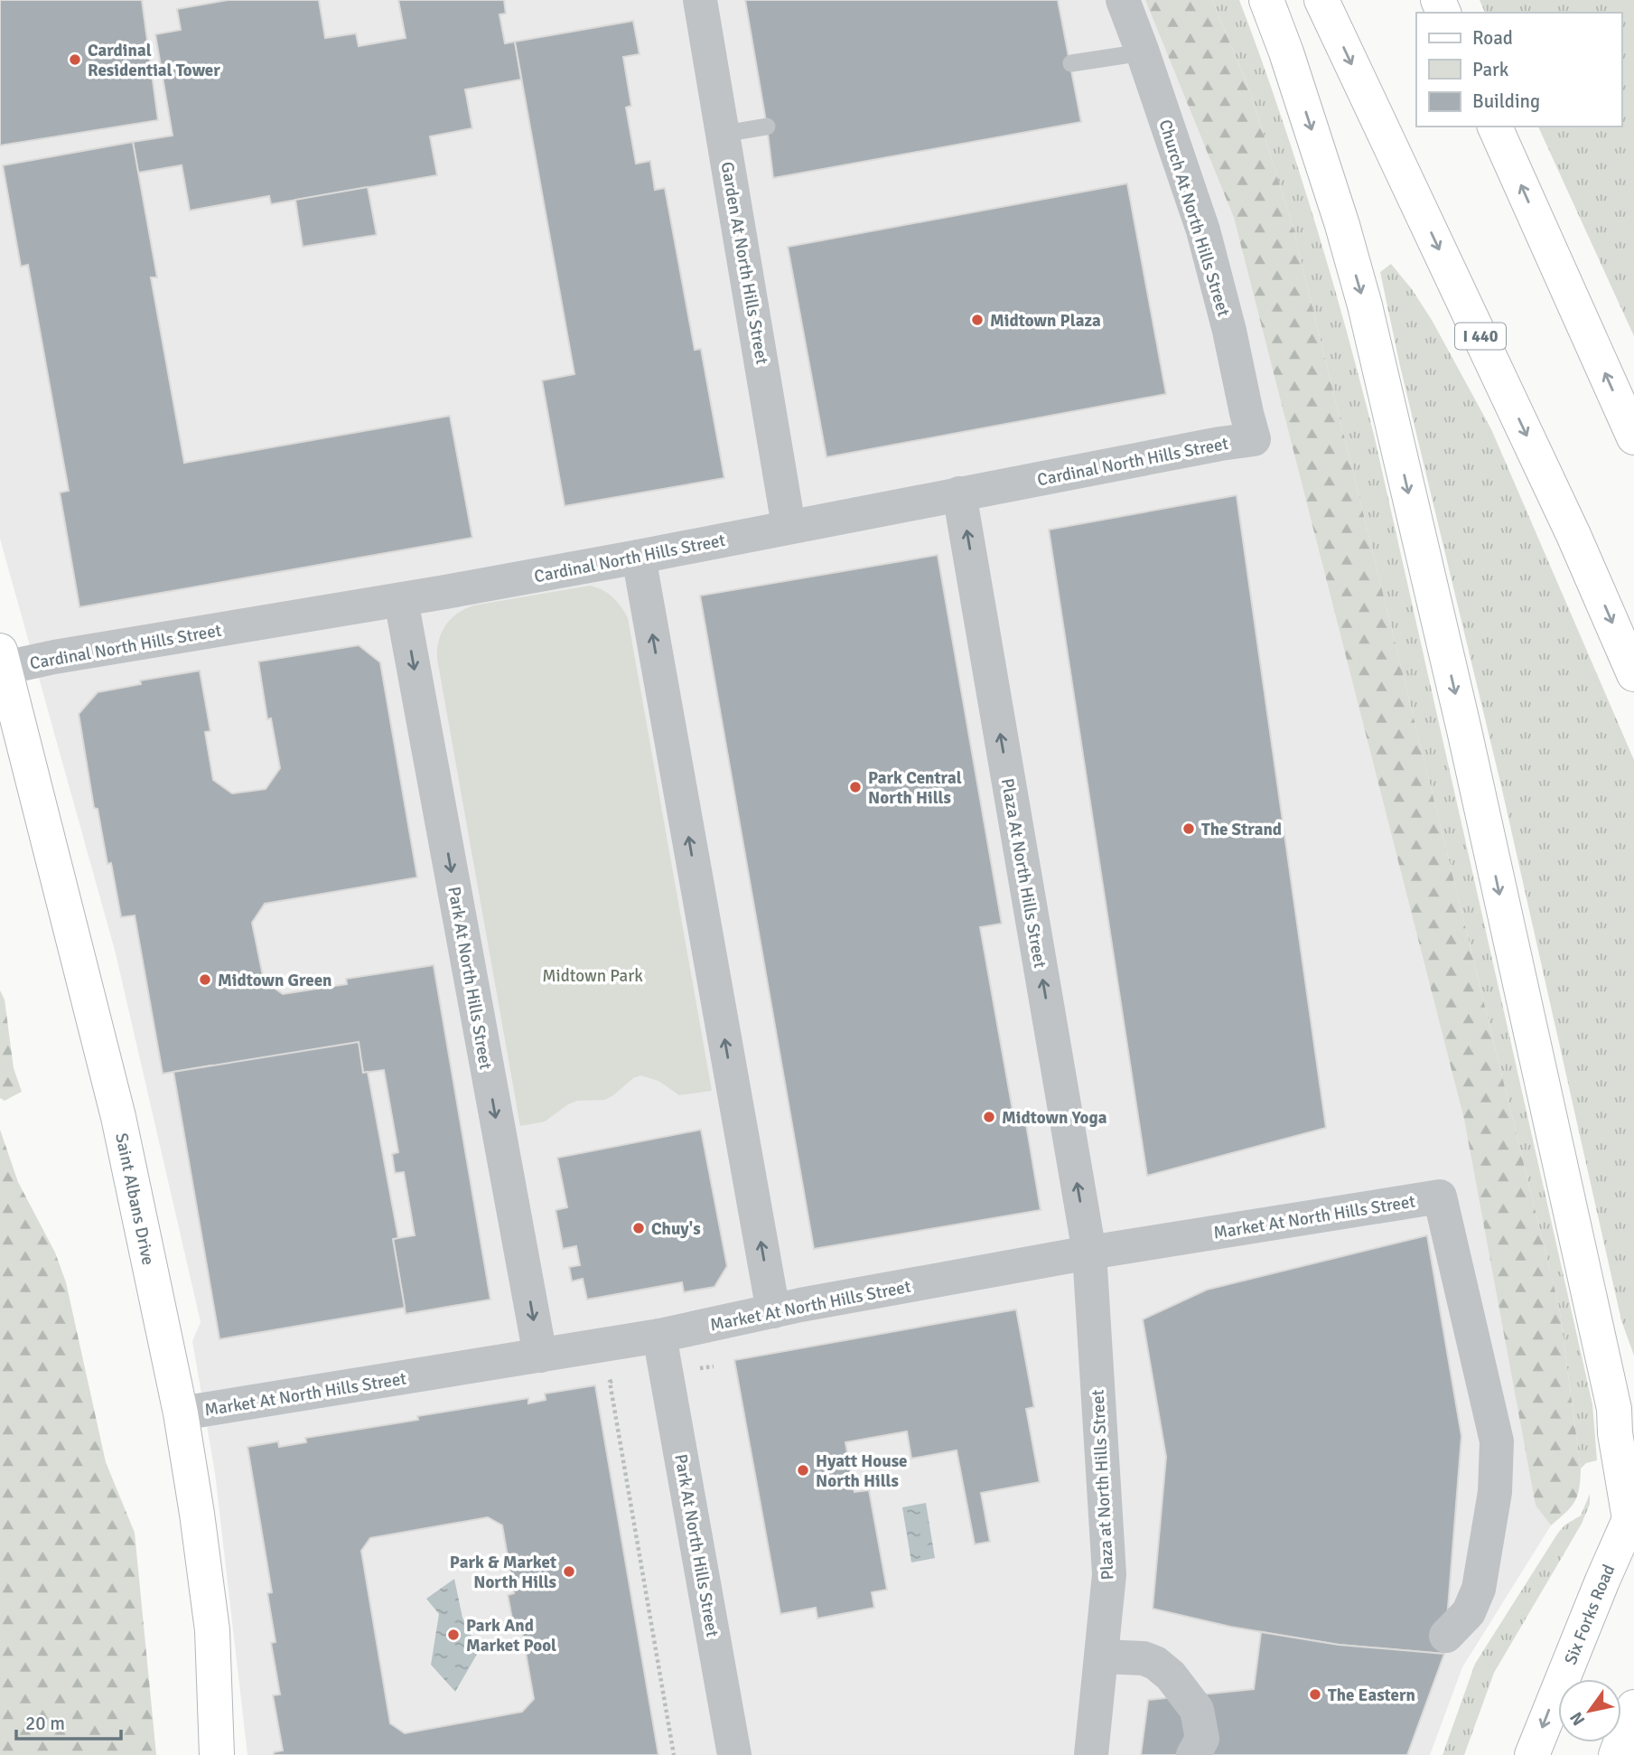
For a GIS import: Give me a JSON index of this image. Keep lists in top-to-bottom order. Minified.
{"streets":{"main road":["I 440","Saint Albans Drive","Six Forks Road"],"street":["Church At North Hills Street","Garden At North Hills Street","Cardinal North Hills Street","Plaza At North Hills Street","Park At North Hills Street","Market At North Hills Street","Plaza at North Hills Street"]},"crossings":[["Church At North Hills Street","Cardinal North Hills Street"],["Garden At North Hills Street","Cardinal North Hills Street"],["Cardinal North Hills Street","Plaza At North Hills Street"],["Cardinal North Hills Street","Park At North Hills Street"],["Cardinal North Hills Street","Saint Albans Drive"],["Plaza At North Hills Street","Market At North Hills Street"],["Plaza At North Hills Street","Plaza at North Hills Street"],["Park At North Hills Street","Market At North Hills Street"],["Saint Albans Drive","Market At North Hills Street"],["Market At North Hills Street","Plaza at North Hills Street"]],"one_way":["Plaza At North Hills Street","Six Forks Road"],"parks":["Midtown Park"],"places":["Cardinal Residential Tower","Midtown Plaza","Park Central North Hills","The Strand","Midtown Green","Midtown Yoga","Chuy's","Hyatt House North Hills","Park & Market North Hills","Park And Market Pool","The Eastern"],"legend":["Road","Park","Building"],"scale_bar":"20 m","north":"bottom left"}
